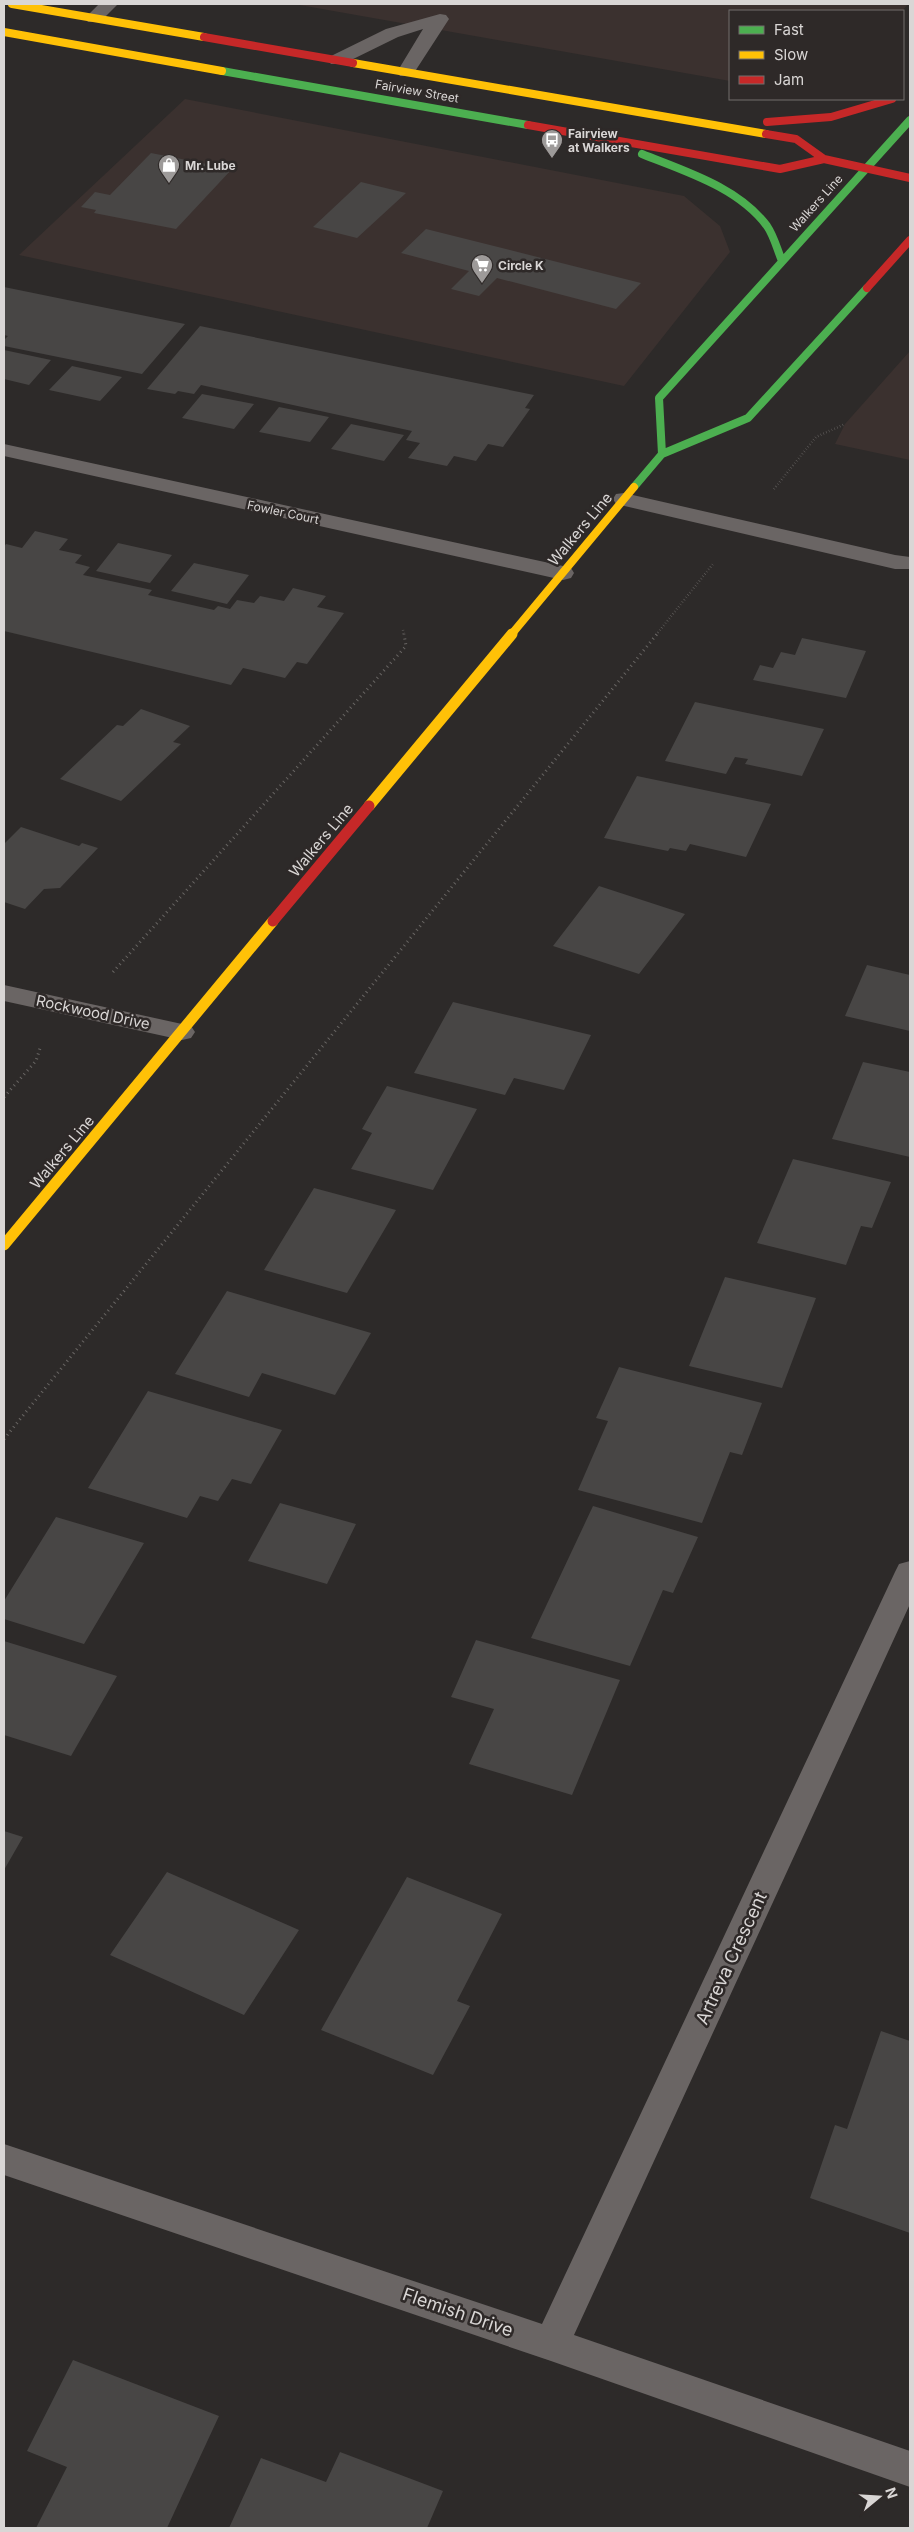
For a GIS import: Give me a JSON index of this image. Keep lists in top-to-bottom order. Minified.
{"streets":{"main road":["Fairview Street","Walkers Line"],"street":["Fowler Court","Rockwood Drive","Artreva Crescent","Flemish Drive"]},"crossings":[["Fairview Street","Walkers Line"],["Walkers Line","Fowler Court"],["Walkers Line","Rockwood Drive"],["Artreva Crescent","Flemish Drive"]],"places":{"bus stop":["Fairview at Walkers"],"shop":["Mr. Lube"],"supermarket":["Circle K"]},"legend":["Fast","Slow","Jam"],"north":"right"}
